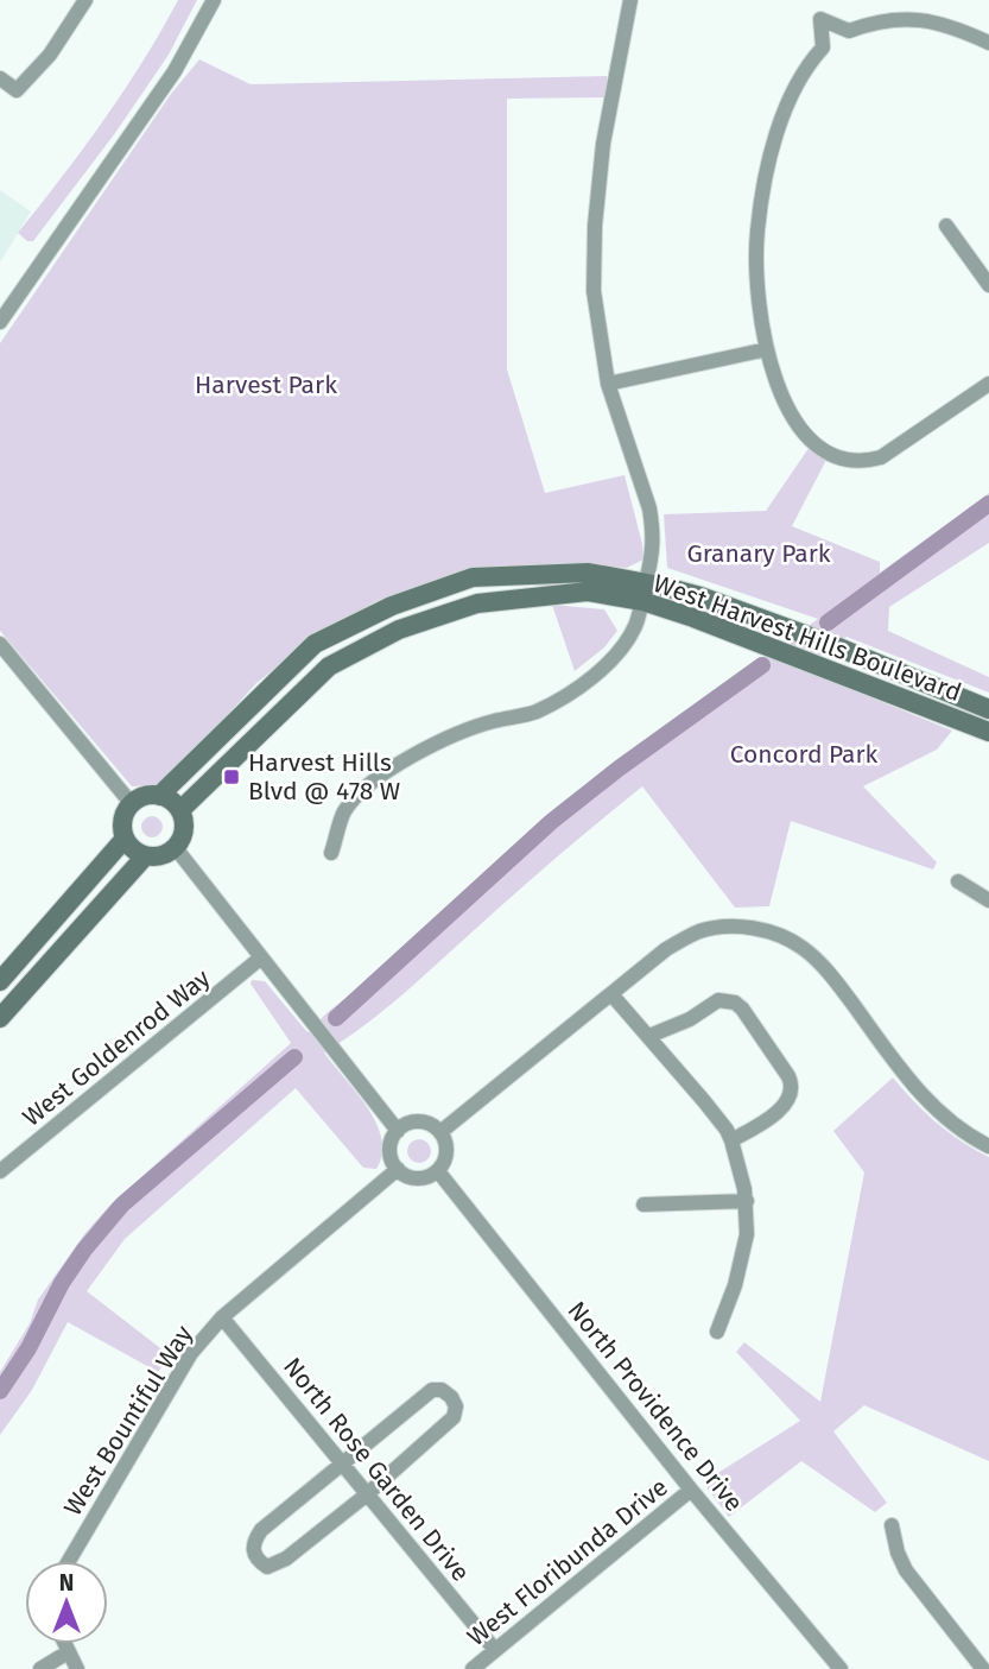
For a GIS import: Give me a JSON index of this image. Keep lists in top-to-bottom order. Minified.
{"streets":{"street":["West Harvest Hills Boulevard","West Goldenrod Way","North Providence Drive","West Bountiful Way","North Rose Garden Drive","West Floribunda Drive"]},"crossings":[["North Providence Drive","West Bountiful Way"],["North Providence Drive","West Floribunda Drive"],["West Bountiful Way","North Rose Garden Drive"],["North Rose Garden Drive","West Floribunda Drive"]],"parks":["Harvest Park","Granary Park","Concord Park"],"places":{"transit":["Harvest Hills Blvd @ 478 W"]},"north":"top"}
